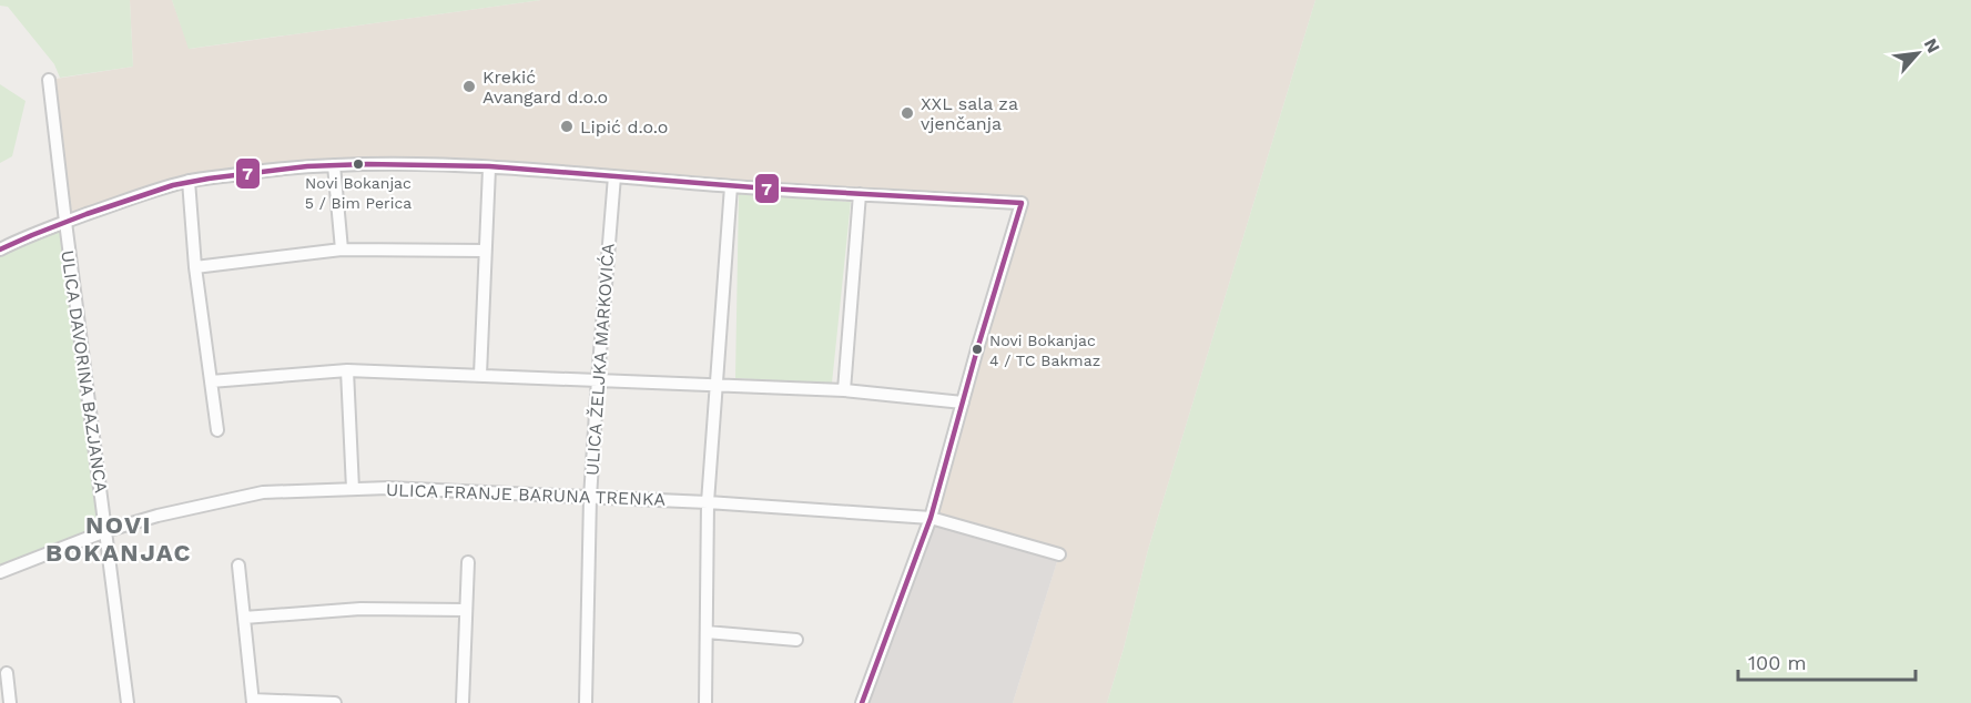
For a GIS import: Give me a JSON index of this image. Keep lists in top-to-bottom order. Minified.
{"streets":{"street":["ULICA ŽELJKA MARKOVIĆA","ULICA DAVORINA BAZJANCA","ULICA FRANJE BARUNA TRENKA"]},"crossings":[["ULICA ŽELJKA MARKOVIĆA","ULICA FRANJE BARUNA TRENKA"],["ULICA DAVORINA BAZJANCA","ULICA FRANJE BARUNA TRENKA"]],"districts":["NOVI BOKANJAC"],"places":["Krekić Avangard d.o.o","XXL sala za vjenčanja","Lipić d.o.o","Novi Bokanjac 5 / Bim Perica","Novi Bokanjac 4 / TC Bakmaz"],"lines":["transit line 7"],"scale_bar":"100 m","north":"top right"}
